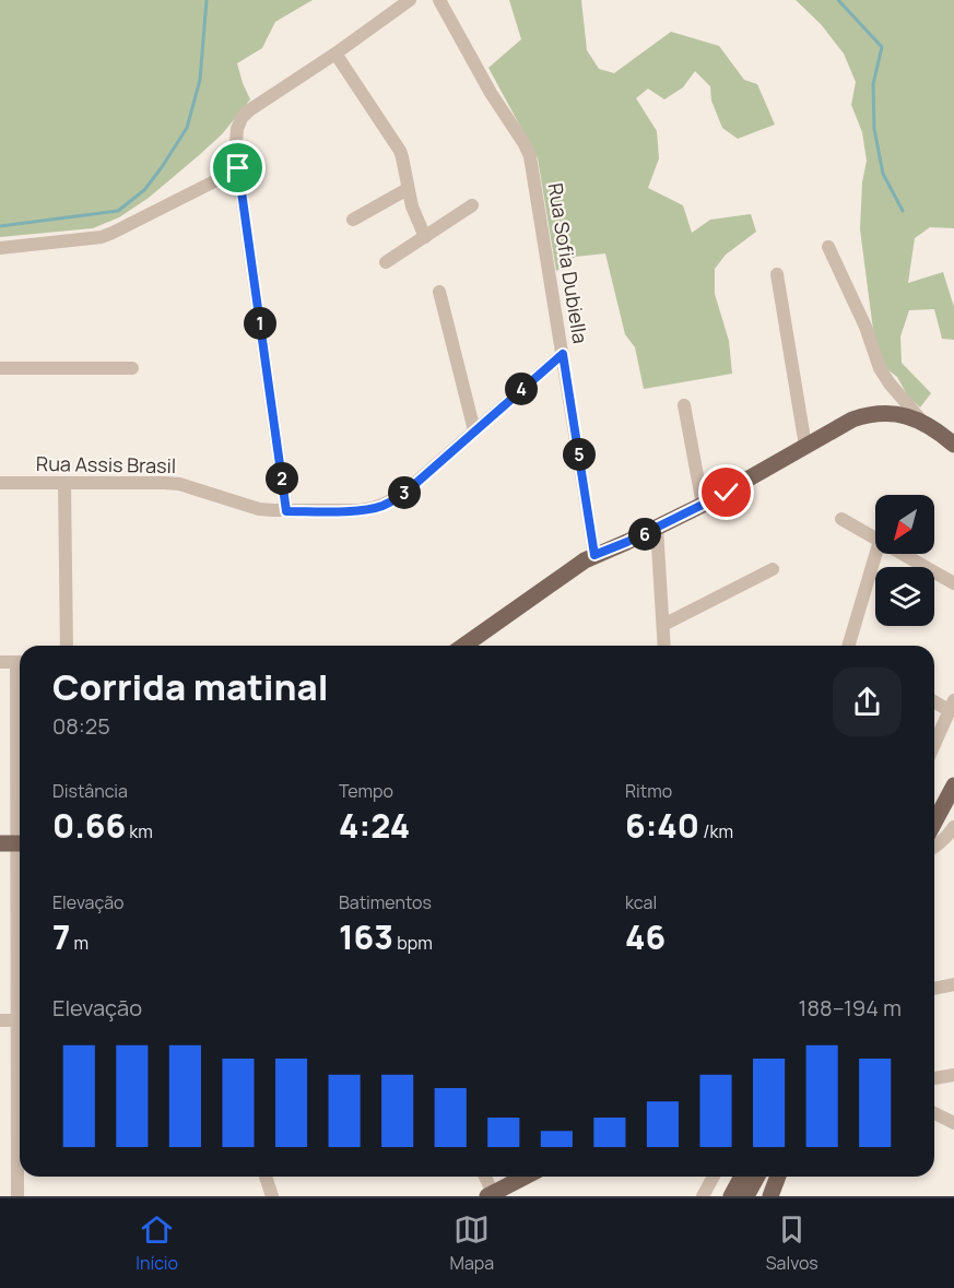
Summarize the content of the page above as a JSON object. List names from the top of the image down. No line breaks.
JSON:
{"streets":{"street":["Rua Sofia Dubiella","Rua Assis Brasil"]},"crossings":[["Rua Sofia Dubiella","Rua Assis Brasil"]],"north":"bottom left","page":{"pins":["1","4","5","2","3","6"],"heading":["Corrida matinal","08:25"],"stats":[["Distância","0.66 km"],["Tempo","4:24"],["Ritmo","6:40 /km"],["Elevação","7 m"],["Batimentos","163 bpm"],["kcal","46"]],"chart":["Elevação","188–194 m"],"tabs":["Início","Mapa","Salvos"]}}
